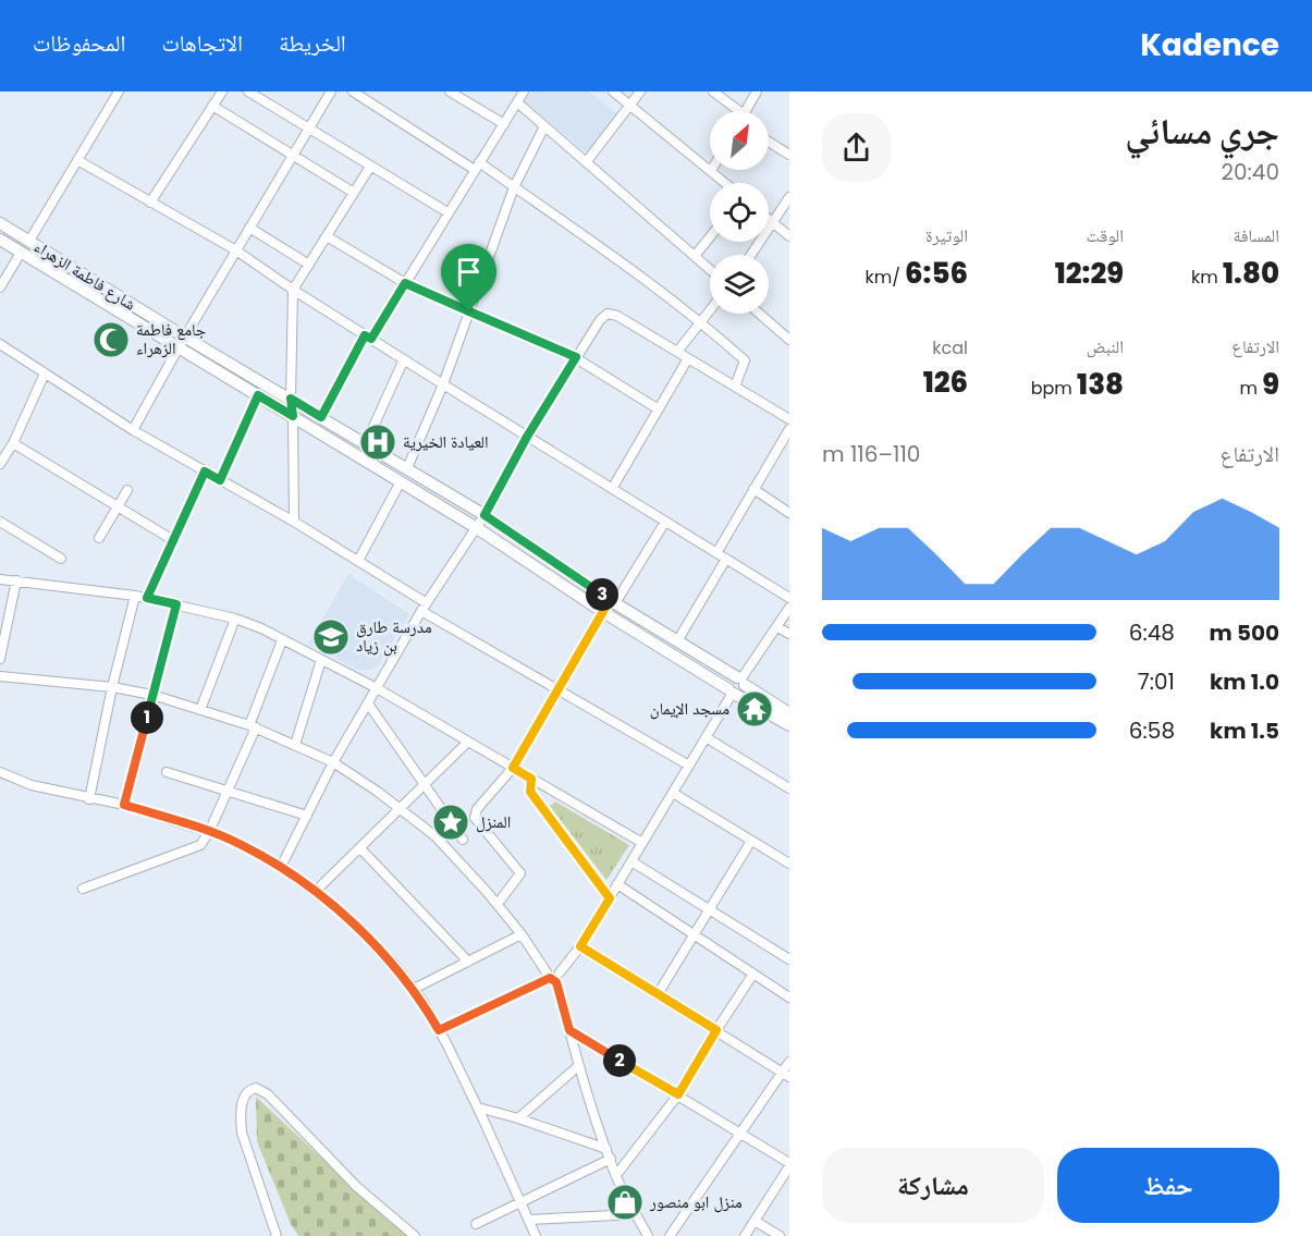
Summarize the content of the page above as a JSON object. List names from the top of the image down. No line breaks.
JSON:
{"streets":{"main road":["شارع فاطمة الزهراء"]},"places":{"mosque":["جامع فاطمة الزهراء"],"hospital":["العيادة الخيرية"],"school or university":["مدرسة طارق بن زياد"],"temple":["مسجد الإيمان"],"place":["المنزل"],"shop":["منزل ابو منصور"]},"north":"top right","page":{"header":"Kadence","nav":["الخريطة","الاتجاهات","المحفوظات"],"heading":["جري مسائي","20:40"],"stats":[["المسافة","1.80 km"],["الوقت","12:29"],["الوتيرة","6:56 /km"],["الارتفاع","9 m"],["النبض","138 bpm"],["kcal","126"]],"chart":["الارتفاع","110–116 m"],"pins":["3","1","2"],"list":[{"name":"500 m","note":"6:48"},{"name":"1.0 km","note":"7:01"},{"name":"1.5 km","note":"6:58"}],"buttons":["حفظ","مشاركة"]}}
